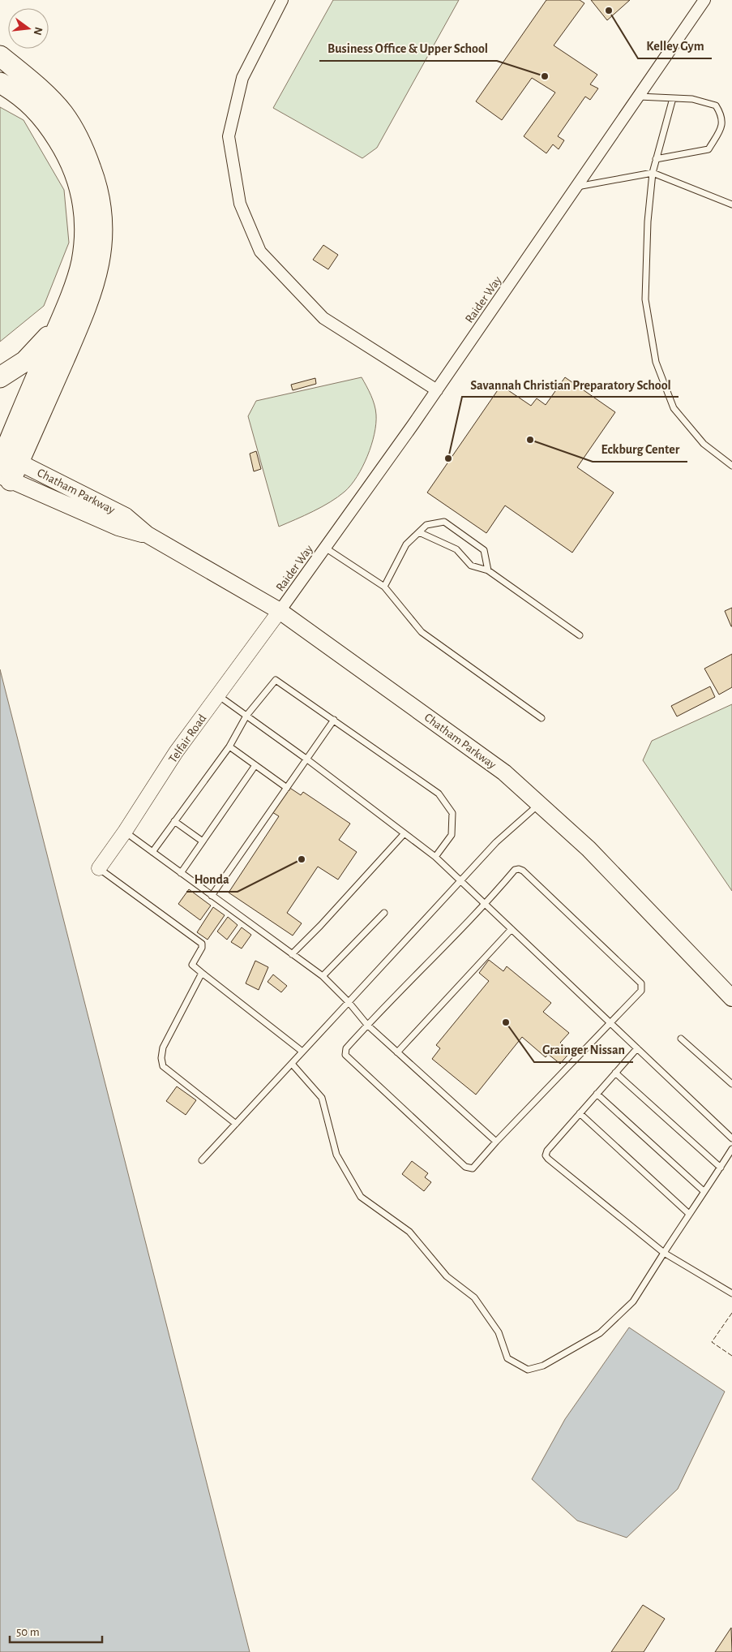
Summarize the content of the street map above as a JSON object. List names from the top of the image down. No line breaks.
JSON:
{"streets":{"main road":["Chatham Parkway"],"street":["Raider Way","Telfair Road"]},"crossings":[["Raider Way","Chatham Parkway"],["Raider Way","Telfair Road"],["Chatham Parkway","Telfair Road"]],"places":["Kelley Gym","Business Office & Upper School","Eckburg Center","Savannah Christian Preparatory School","Honda","Grainger Nissan"],"scale_bar":"50 m","north":"right"}
